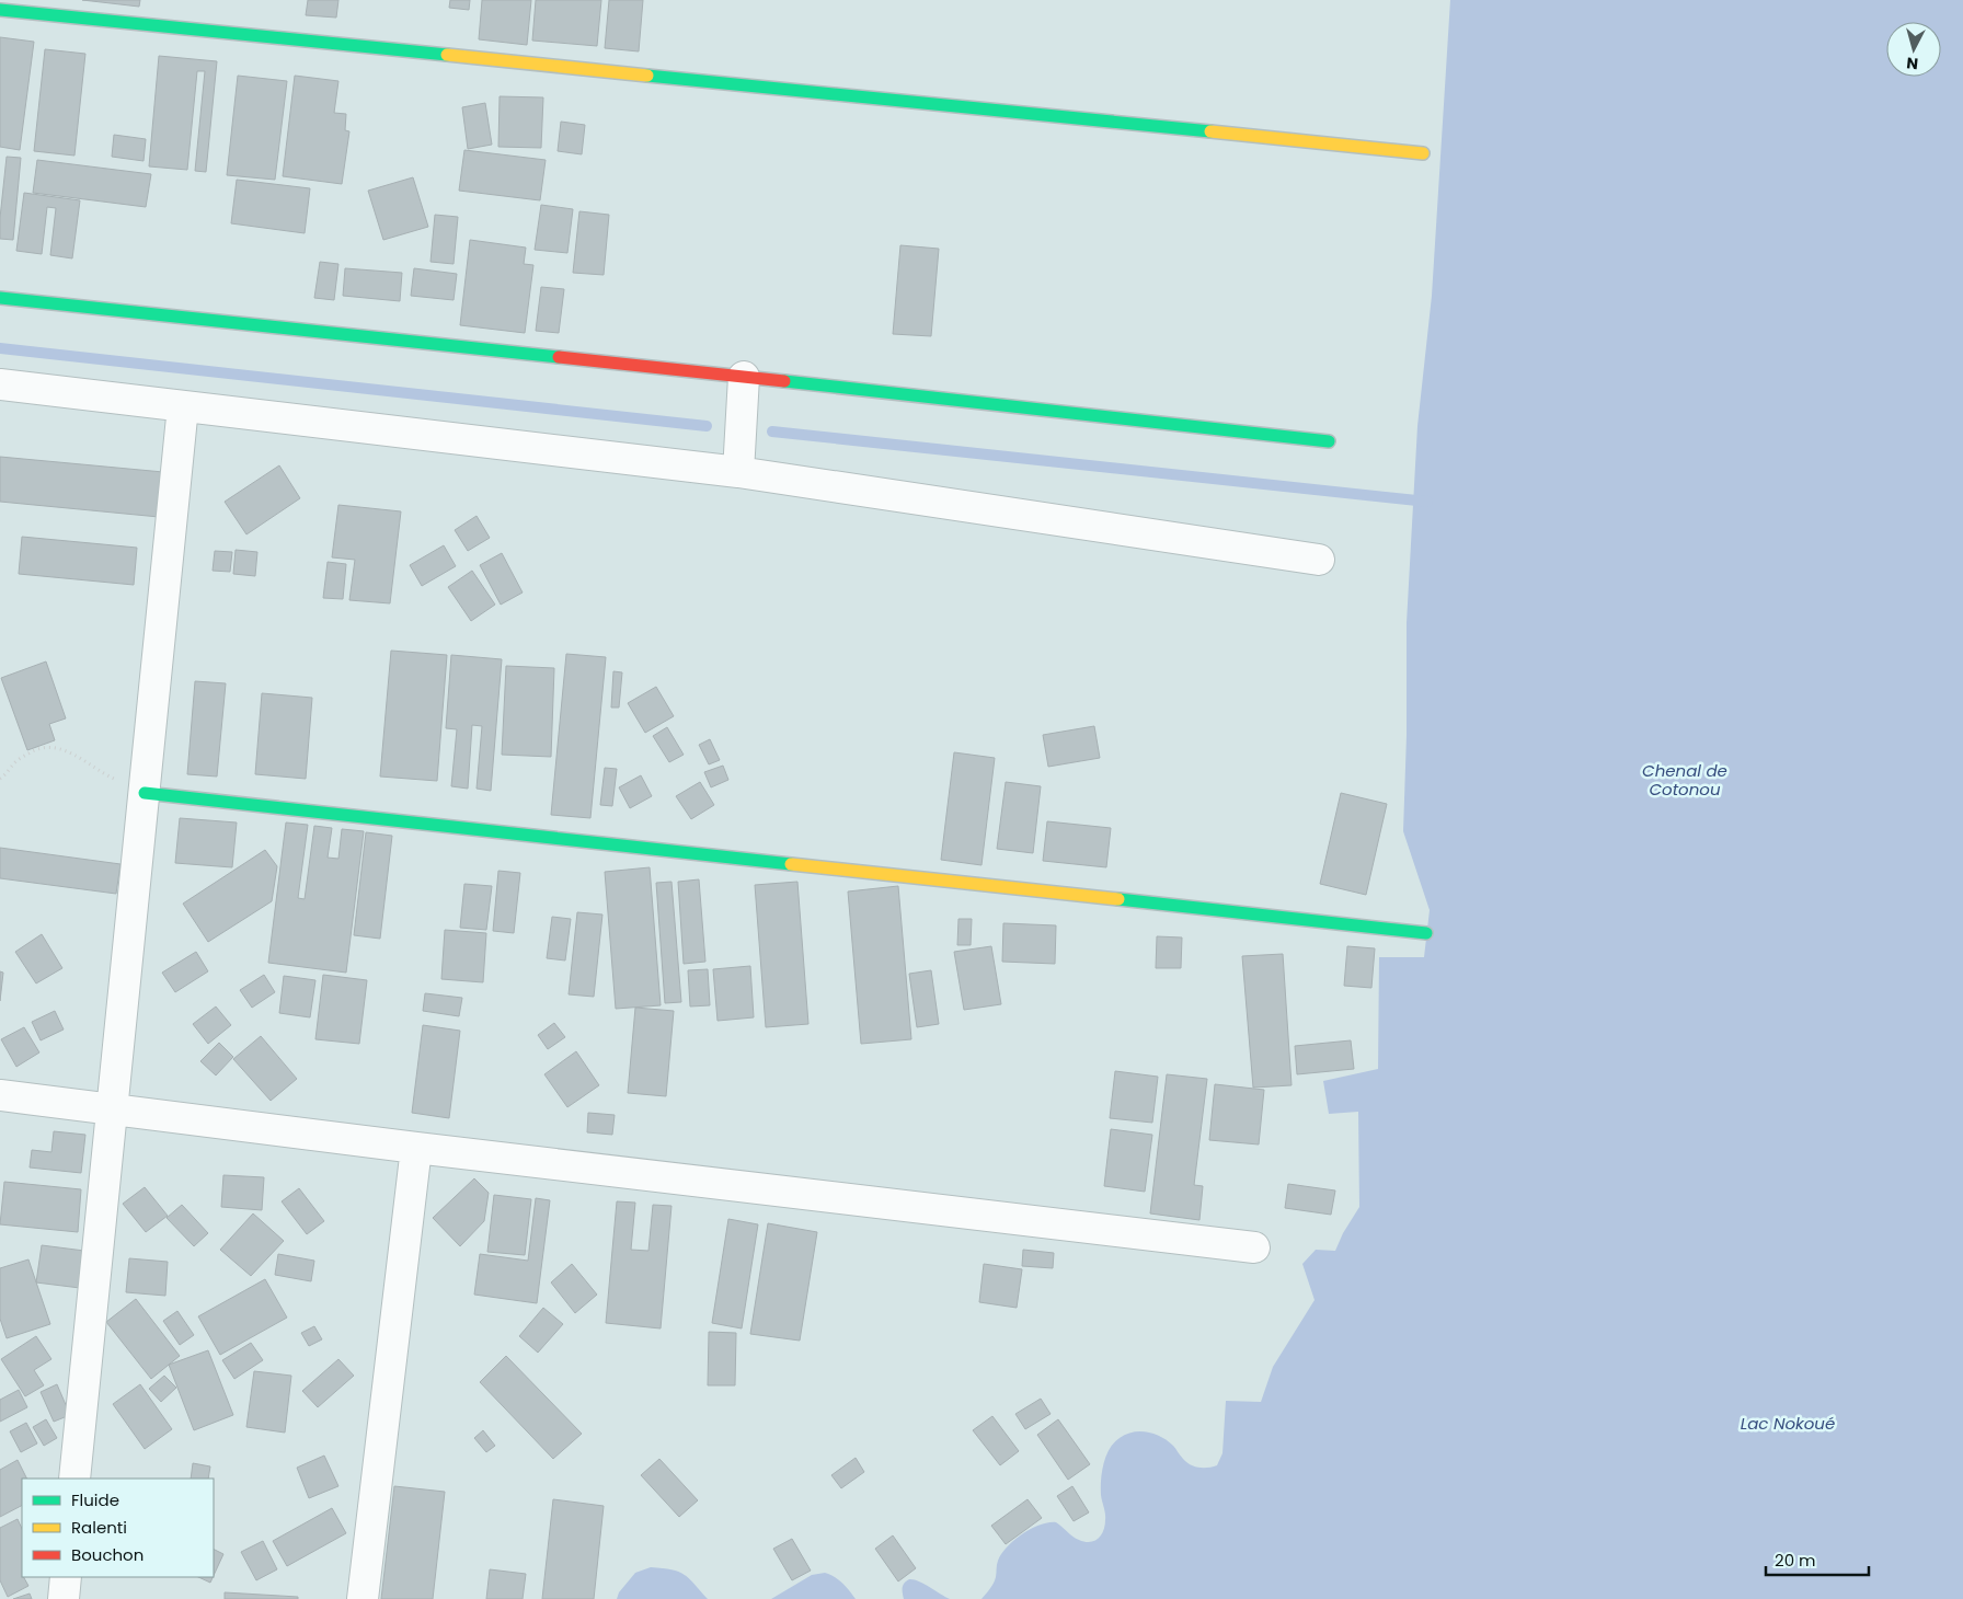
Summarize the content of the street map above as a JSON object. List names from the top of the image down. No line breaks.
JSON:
{"water":["Chenal de Cotonou","Lac Nokoué"],"legend":["Fluide","Ralenti","Bouchon"],"scale_bar":"20 m","north":"bottom"}
